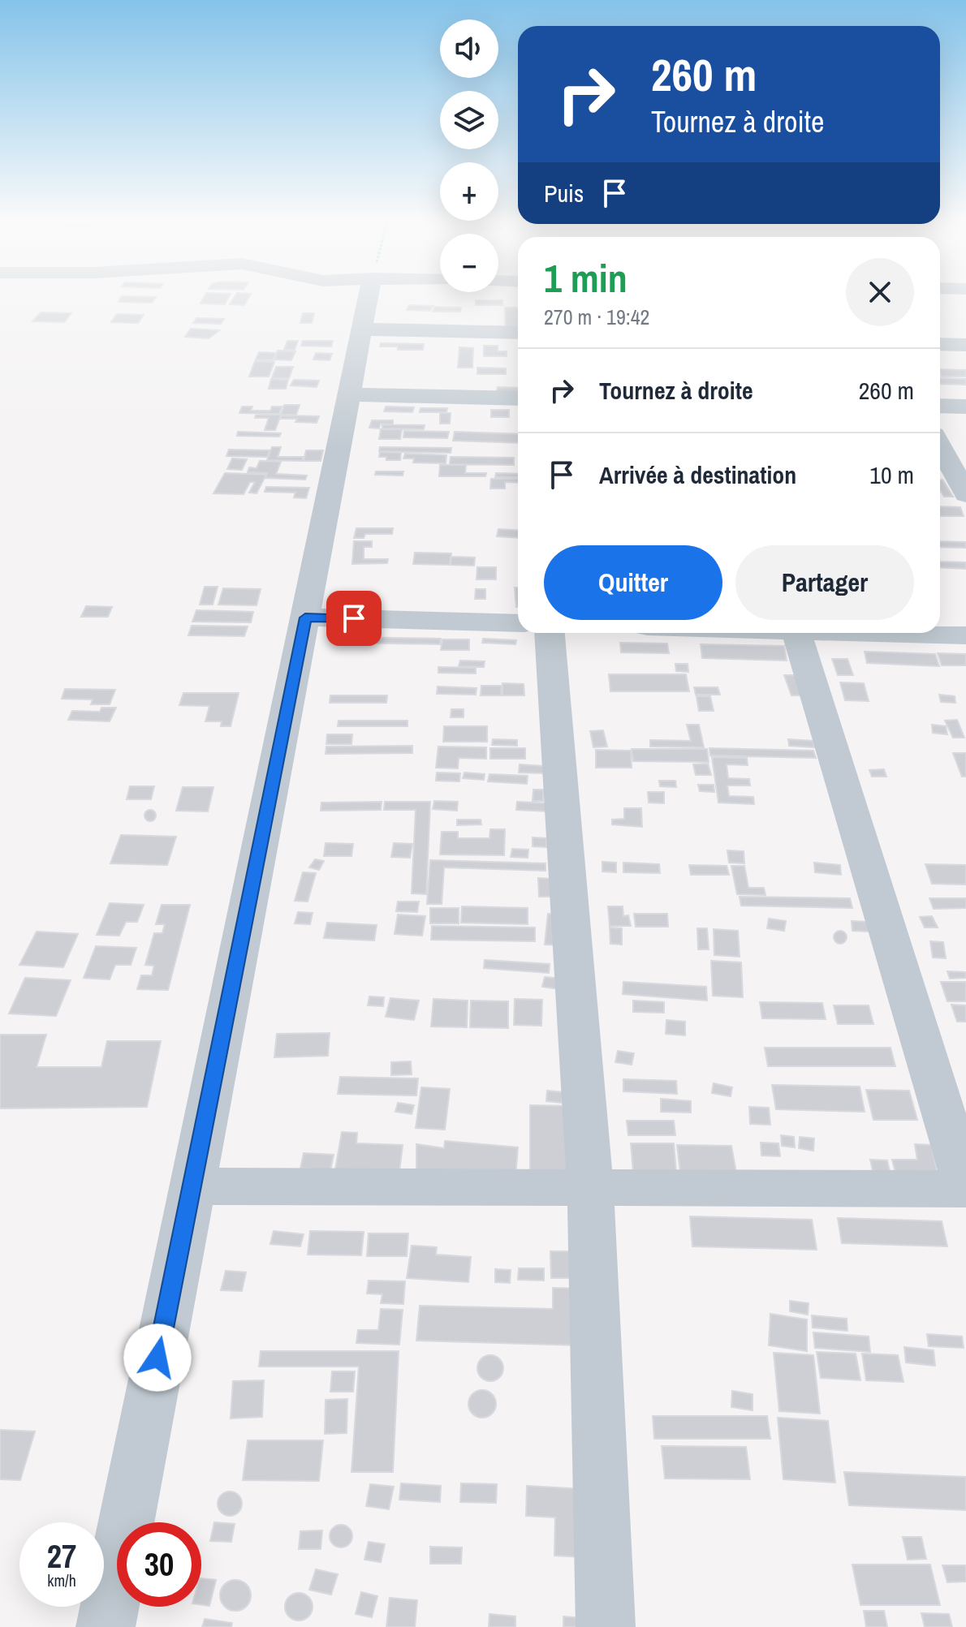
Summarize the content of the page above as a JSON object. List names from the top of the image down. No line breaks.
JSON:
{"page":{"map_buttons":["+","−"],"turn":["260 m","Tournez à droite"],"then":"Puis","heading":["1 min","270 m · 19:42"],"list":[{"name":"Tournez à droite","value":"260 m"},{"name":"Arrivée à destination","value":"10 m"}],"buttons":["Quitter","Partager"],"speed":"27 km/h","limit":"30"}}
